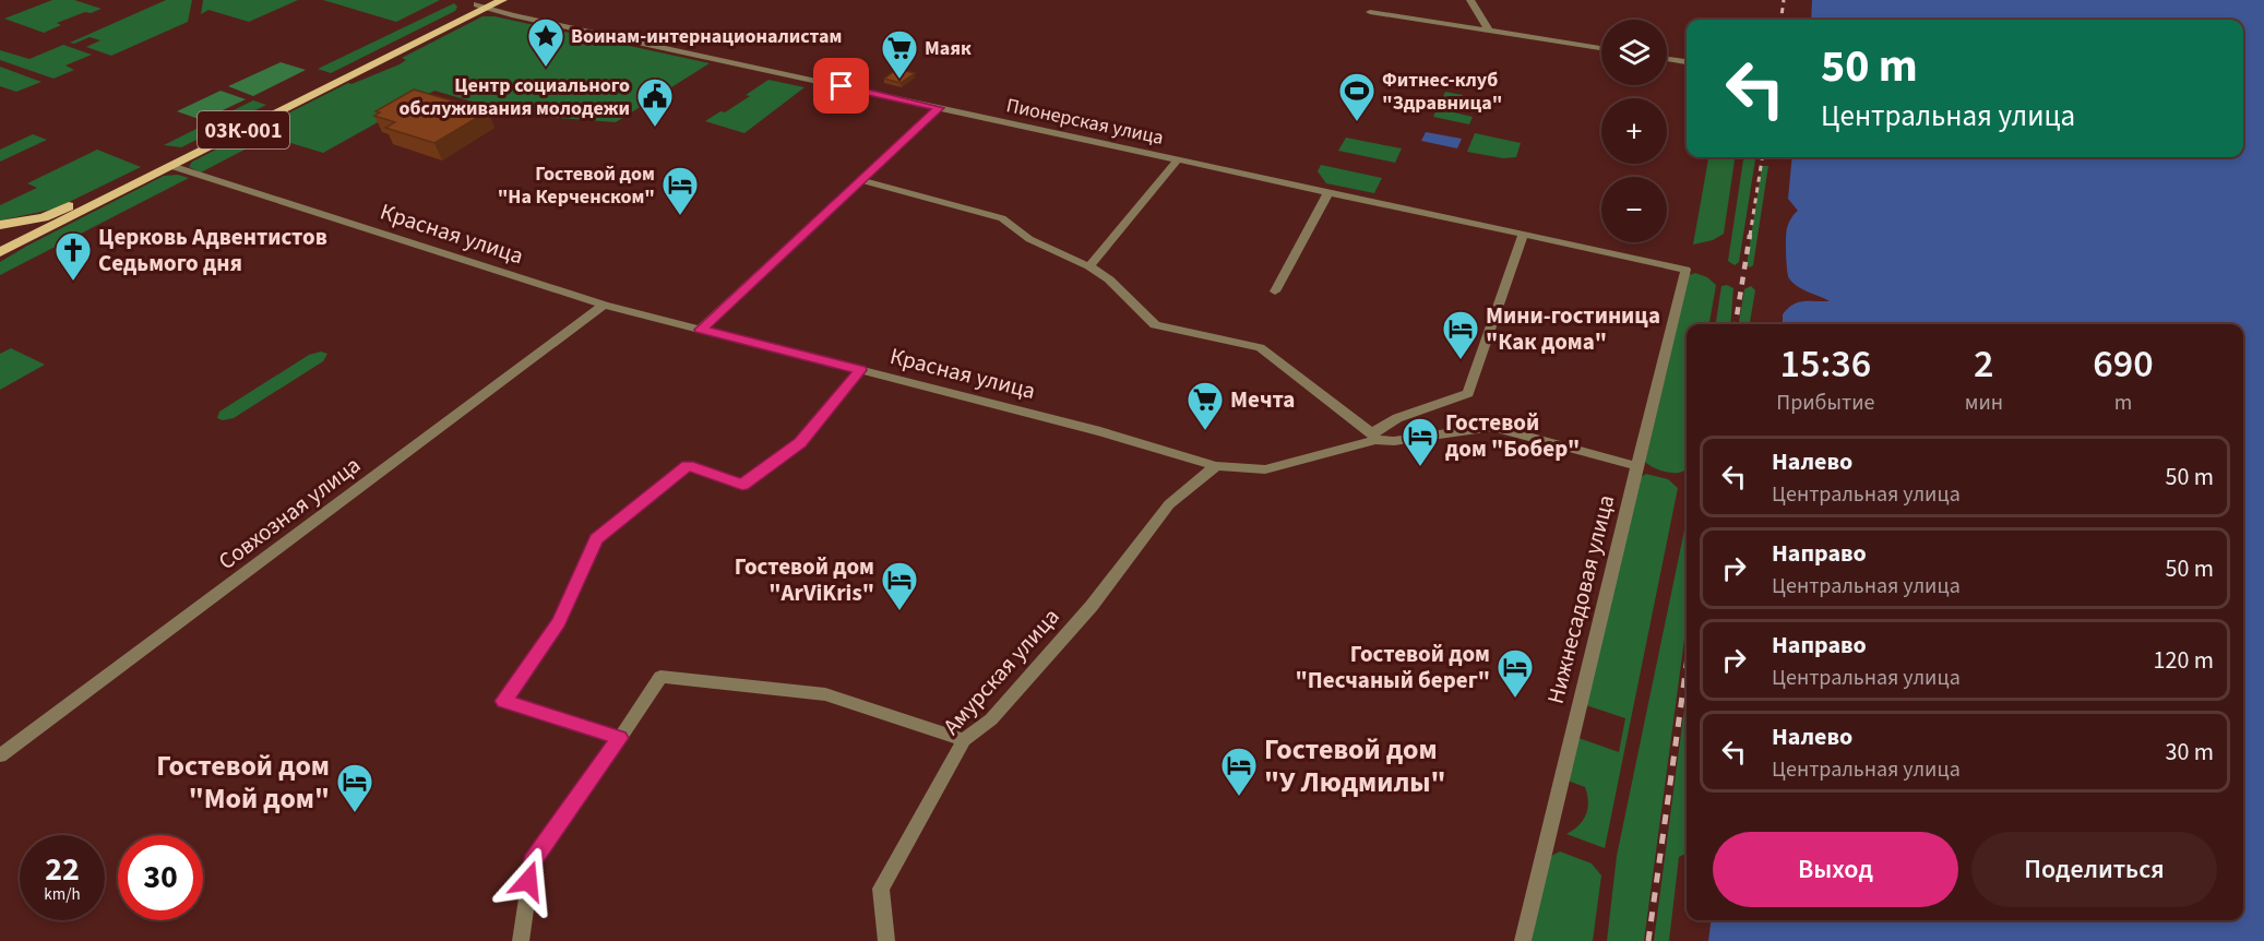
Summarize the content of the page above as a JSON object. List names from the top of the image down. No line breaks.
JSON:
{"streets":{"main road":["03К-001"],"street":["Пионерская улица","Красная улица","Совхозная улица","Нижнесадовая улица","Амурская улица"]},"crossings":[["Пионерская улица","03К-001"],["Пионерская улица","Нижнесадовая улица"],["03К-001","Красная улица"],["Красная улица","Совхозная улица"],["Красная улица","Нижнесадовая улица"],["Красная улица","Амурская улица"]],"places":{"place":["Воинам-интернационалистам"],"supermarket":["Маяк","Мечта"],"sports":["Фитнес-клуб \"Здравница\""],"public building":["Центр социального обслуживания молодежи"],"hotel":["Гостевой дом \"На Керченском\"","Мини-гостиница \"Как дома\"","Гостевой дом \"Бобер\"","Гостевой дом \"ArViKris\"","Гостевой дом \"Песчаный берег\"","Гостевой дом \"У Людмилы\"","Гостевой дом \"Мой дом\""],"church":["Церковь Адвентистов Седьмого дня"]},"page":{"map_buttons":["+","−"],"turn":["50 m","Центральная улица"],"eta":["15:36","Прибытие","2","мин","690","m"],"list":[{"name":"Налево","note":"Центральная улица","value":"50 m"},{"name":"Направо","note":"Центральная улица","value":"50 m"},{"name":"Направо","note":"Центральная улица","value":"120 m"},{"name":"Налево","note":"Центральная улица","value":"30 m"}],"buttons":["Выход","Поделиться"],"speed":"22 km/h","limit":"30"}}
